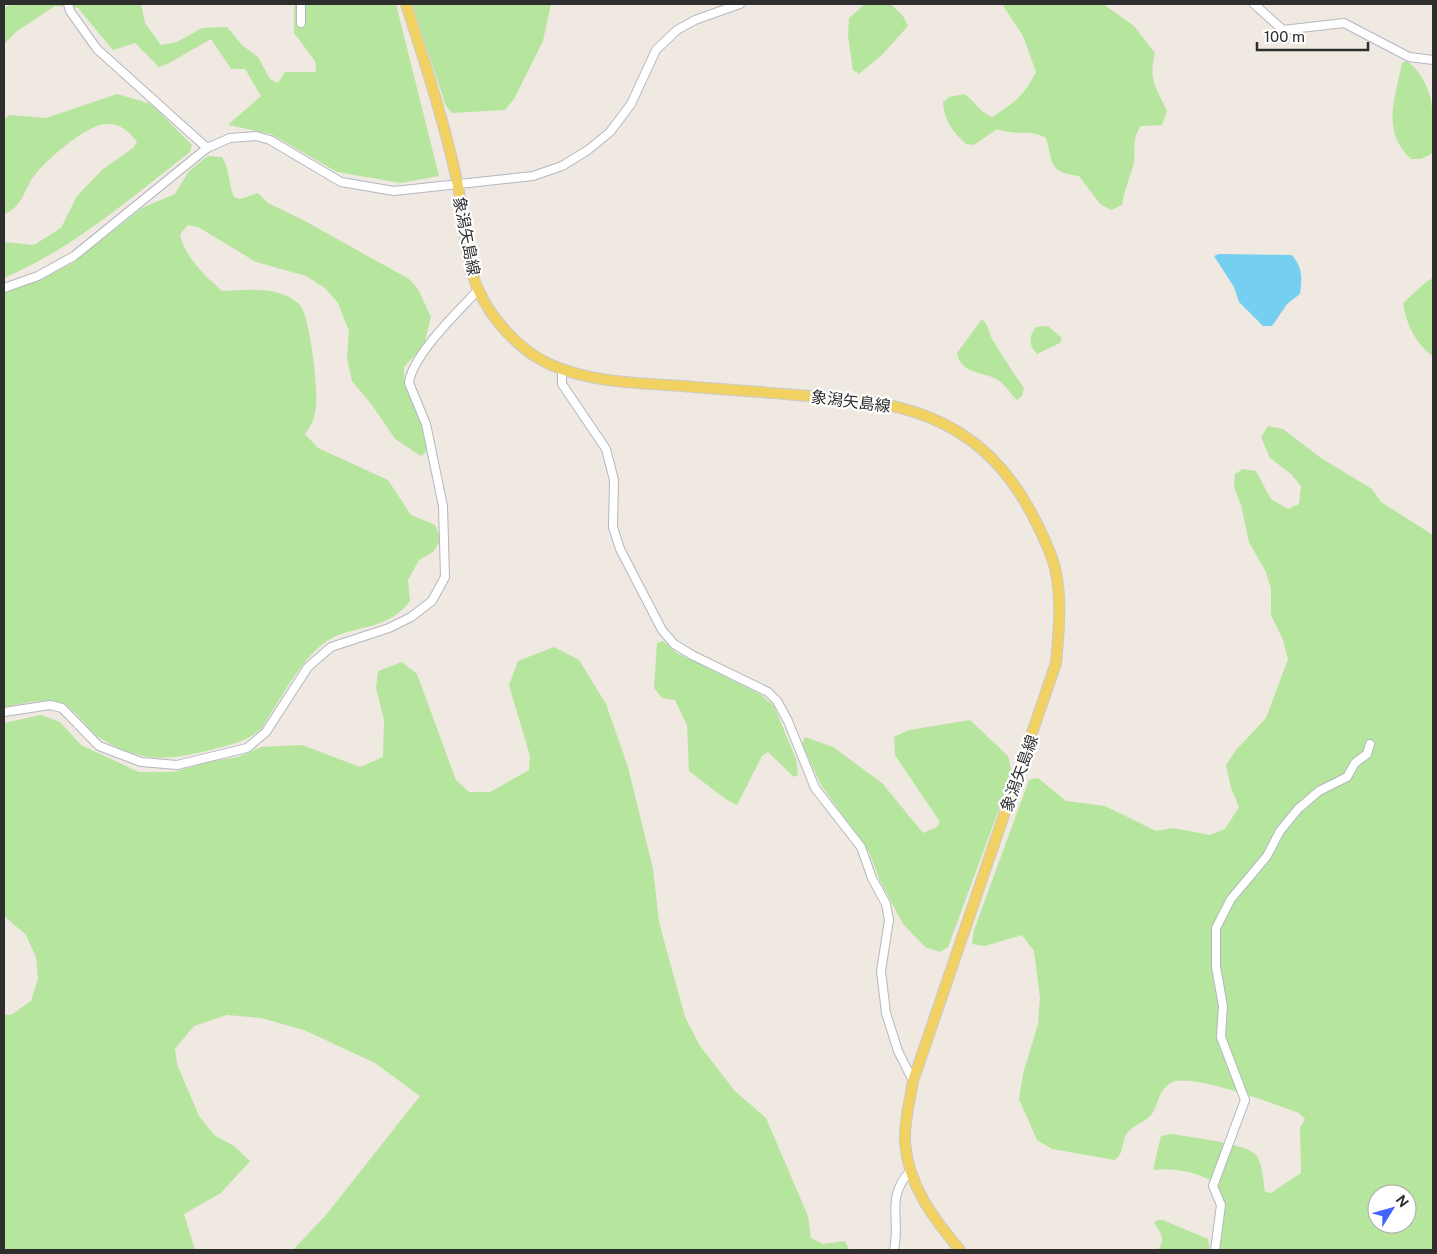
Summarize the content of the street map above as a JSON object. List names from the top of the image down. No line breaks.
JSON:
{"streets":{"main road":["象潟矢島線"]},"scale_bar":"100 m","north":"top right"}
